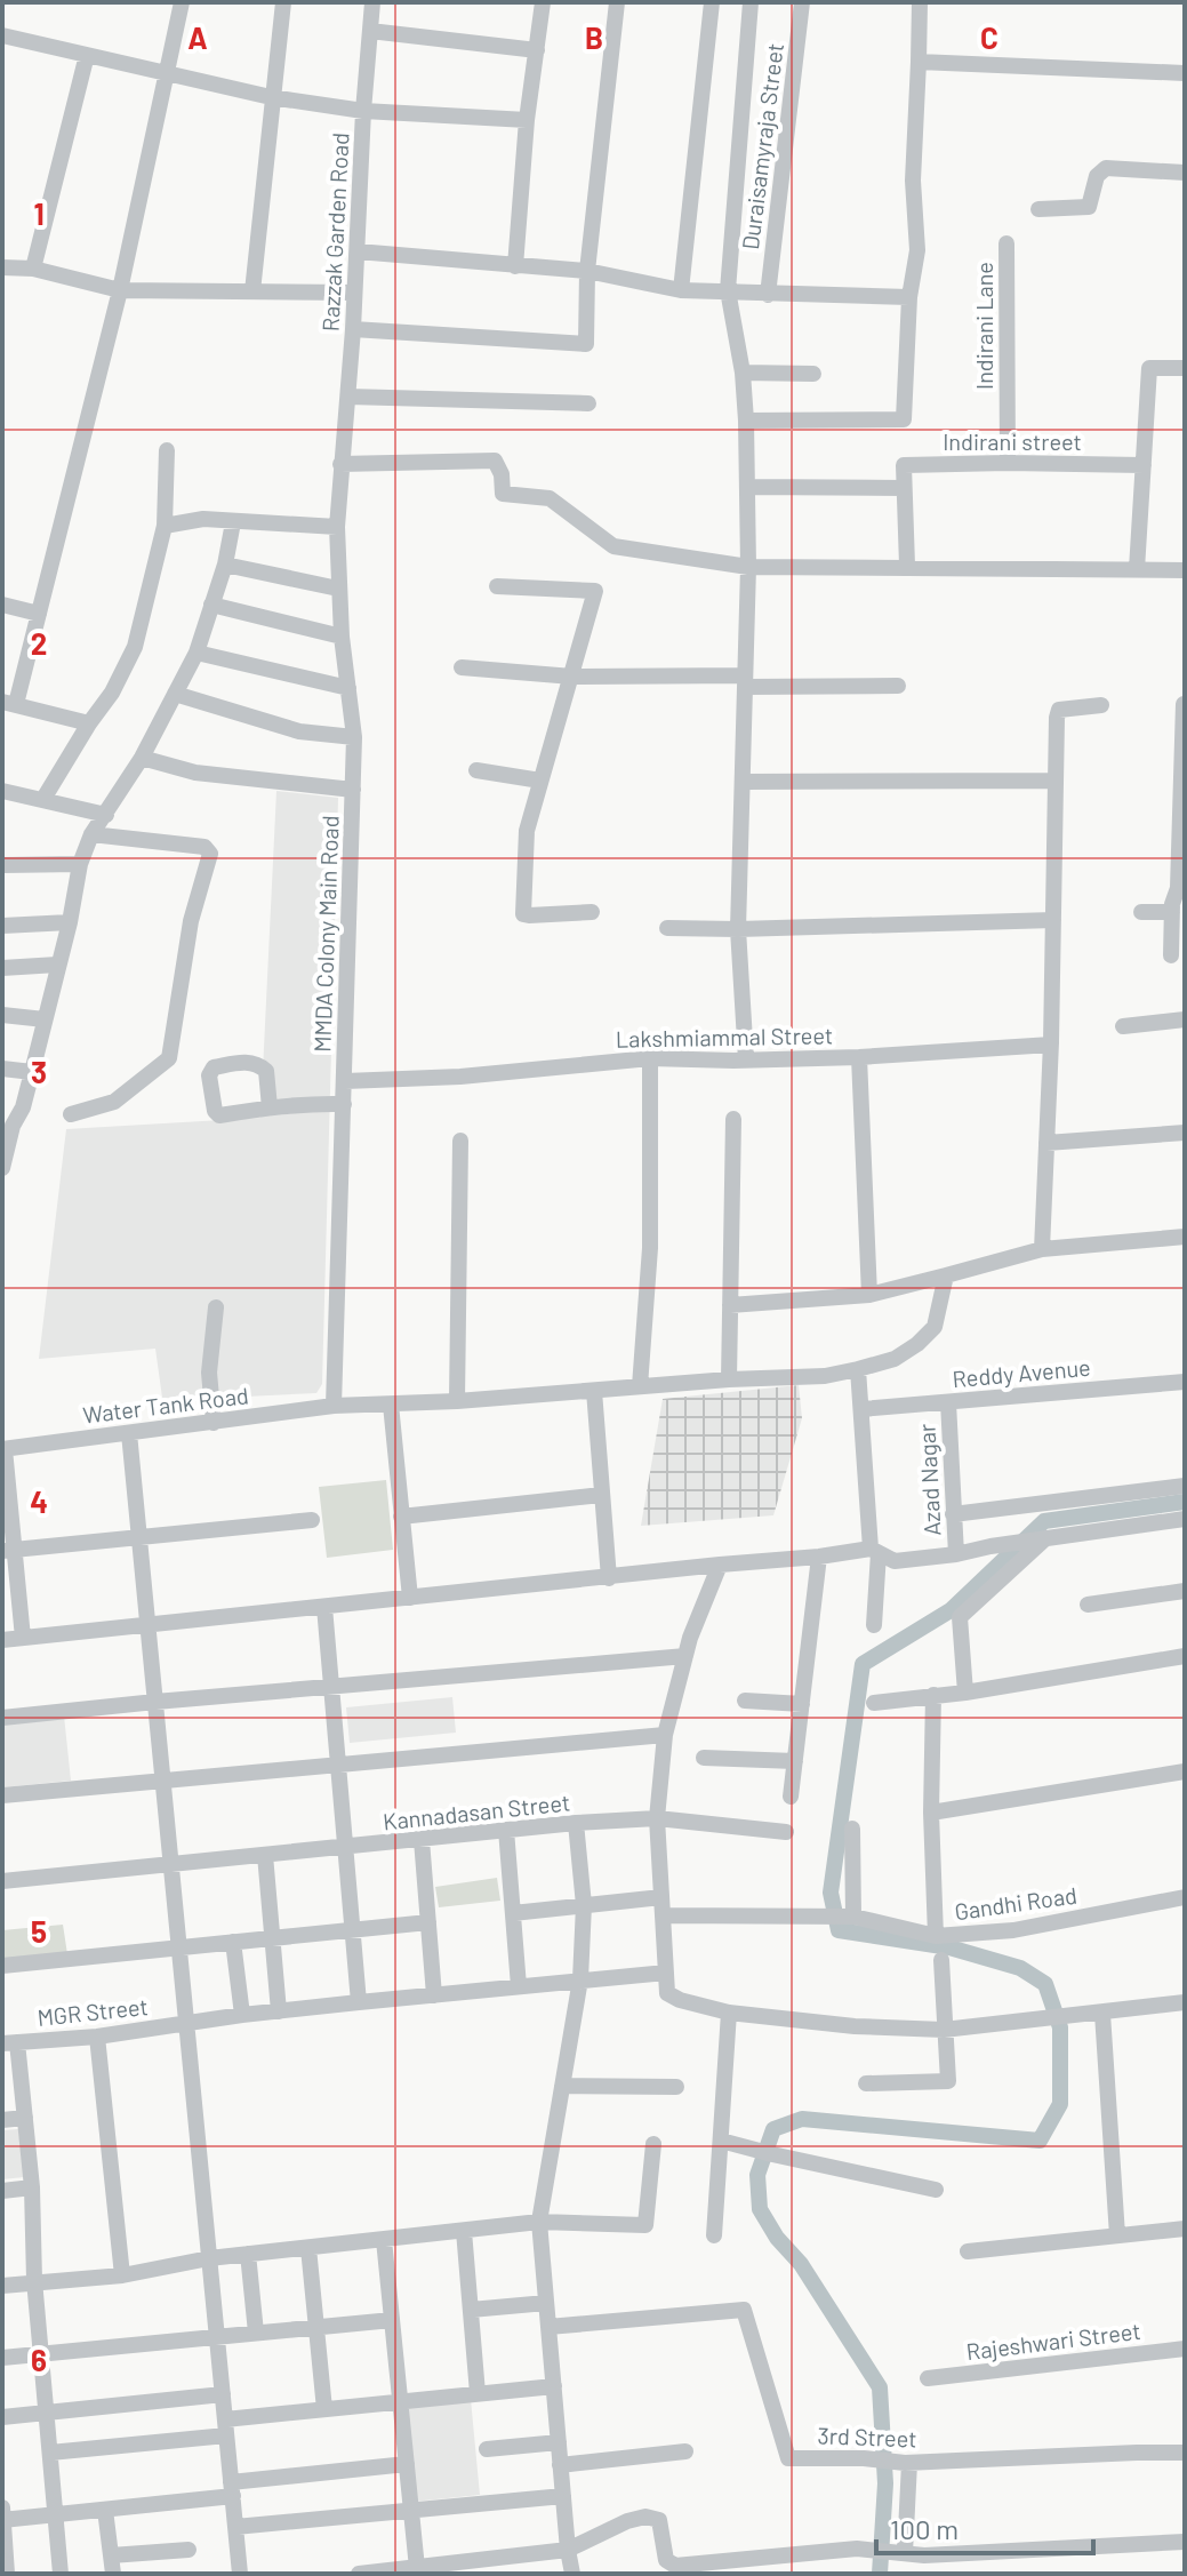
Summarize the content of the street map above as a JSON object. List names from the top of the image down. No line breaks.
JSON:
{"streets":{"street":["Duraisamyraja Street","Razzak Garden Road","Indirani Lane","Indirani street","MMDA Colony Main Road","Lakshmiammal Street","Reddy Avenue","Water Tank Road","Azad Nagar","Kannadasan Street","Gandhi Road","MGR Street","Rajeshwari Street","3rd Street"]},"crossings":[["Razzak Garden Road","MMDA Colony Main Road"],["Indirani Lane","Indirani street"],["MMDA Colony Main Road","Lakshmiammal Street"],["MMDA Colony Main Road","Water Tank Road"],["Reddy Avenue","Azad Nagar"]],"scale_bar":"100 m","grid":{"columns":["A","B","C"],"rows":["1","2","3","4","5","6"]}}
